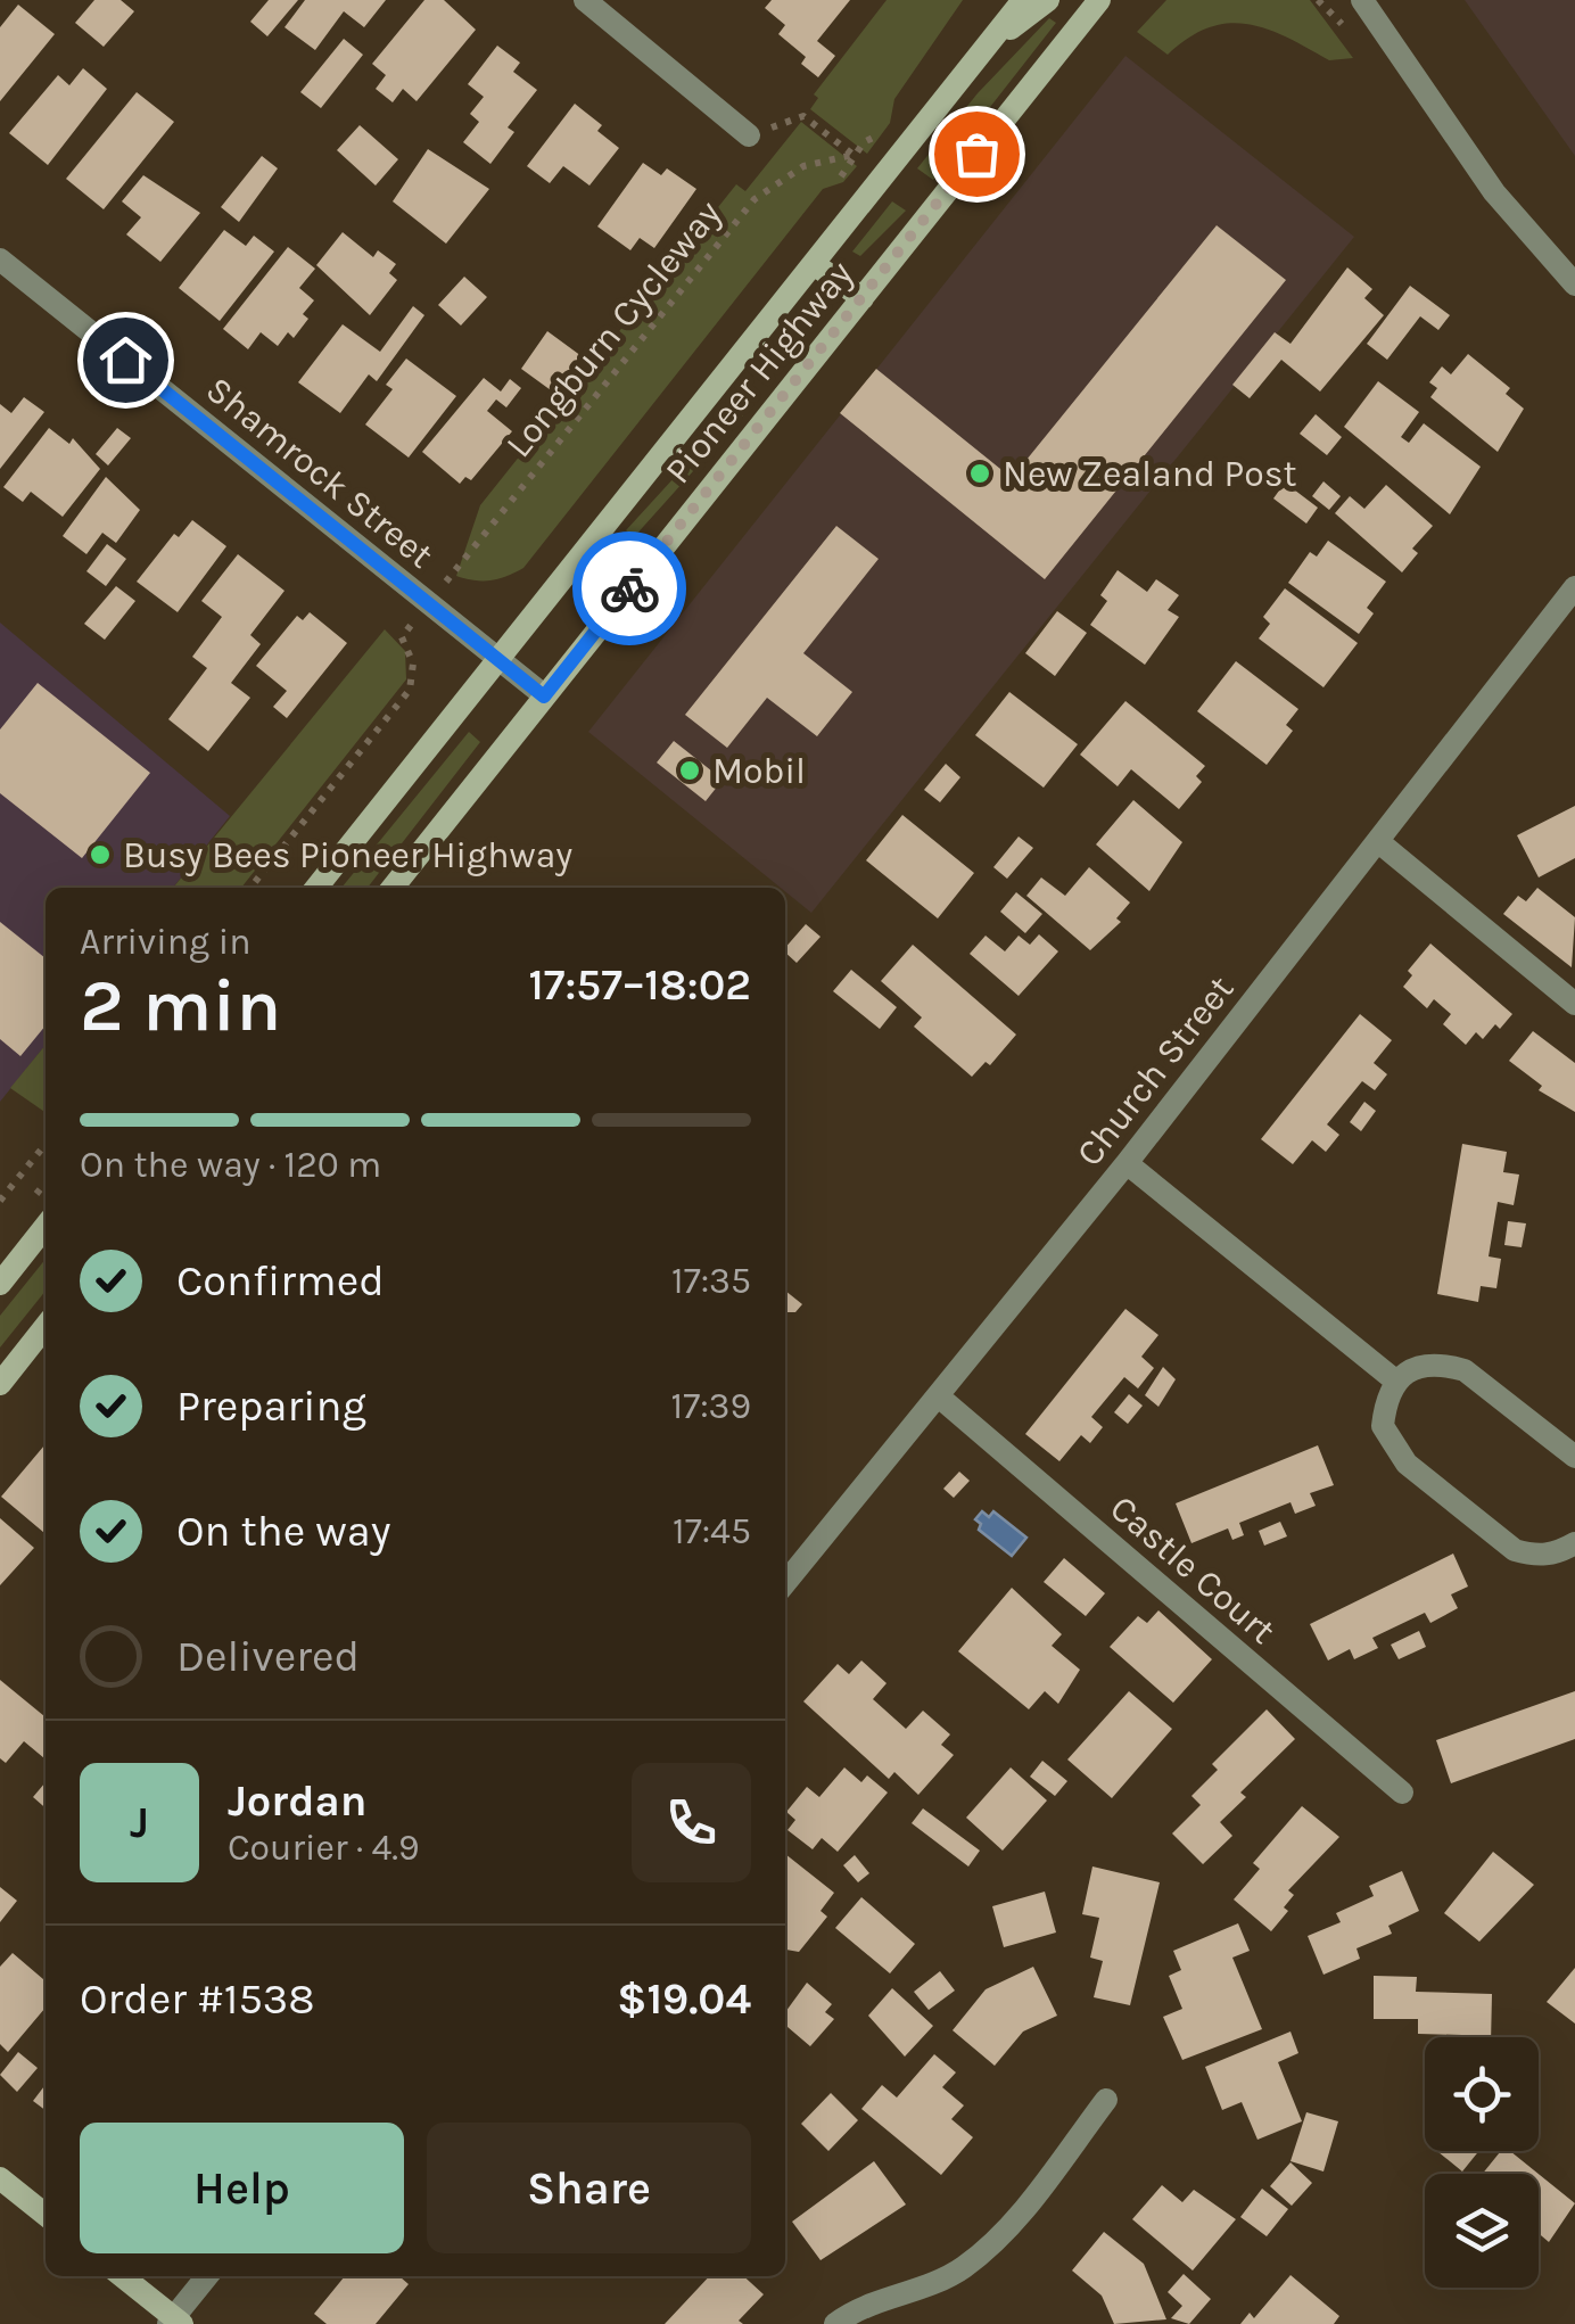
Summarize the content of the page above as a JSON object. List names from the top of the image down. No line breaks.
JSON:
{"streets":{"main road":["Pioneer Highway"],"street":["Shamrock Street","Church Street","Castle Court"],"path":["Longburn Cycleway"]},"crossings":[["Pioneer Highway","Shamrock Street"],["Church Street","Castle Court"]],"places":["New Zealand Post","Mobil","Busy Bees Pioneer Highway"],"page":{"heading":["2 min","Arriving in","17:57–18:02"],"panel":["Jordan","Courier · 4.9","Order #1538","$19.04"],"bar":"On the way · 120 m","list":[["Confirmed","17:35"],["Preparing","17:39"],["On the way","17:45"],"Delivered"],"round":"J","buttons":["Help","Share"]}}
